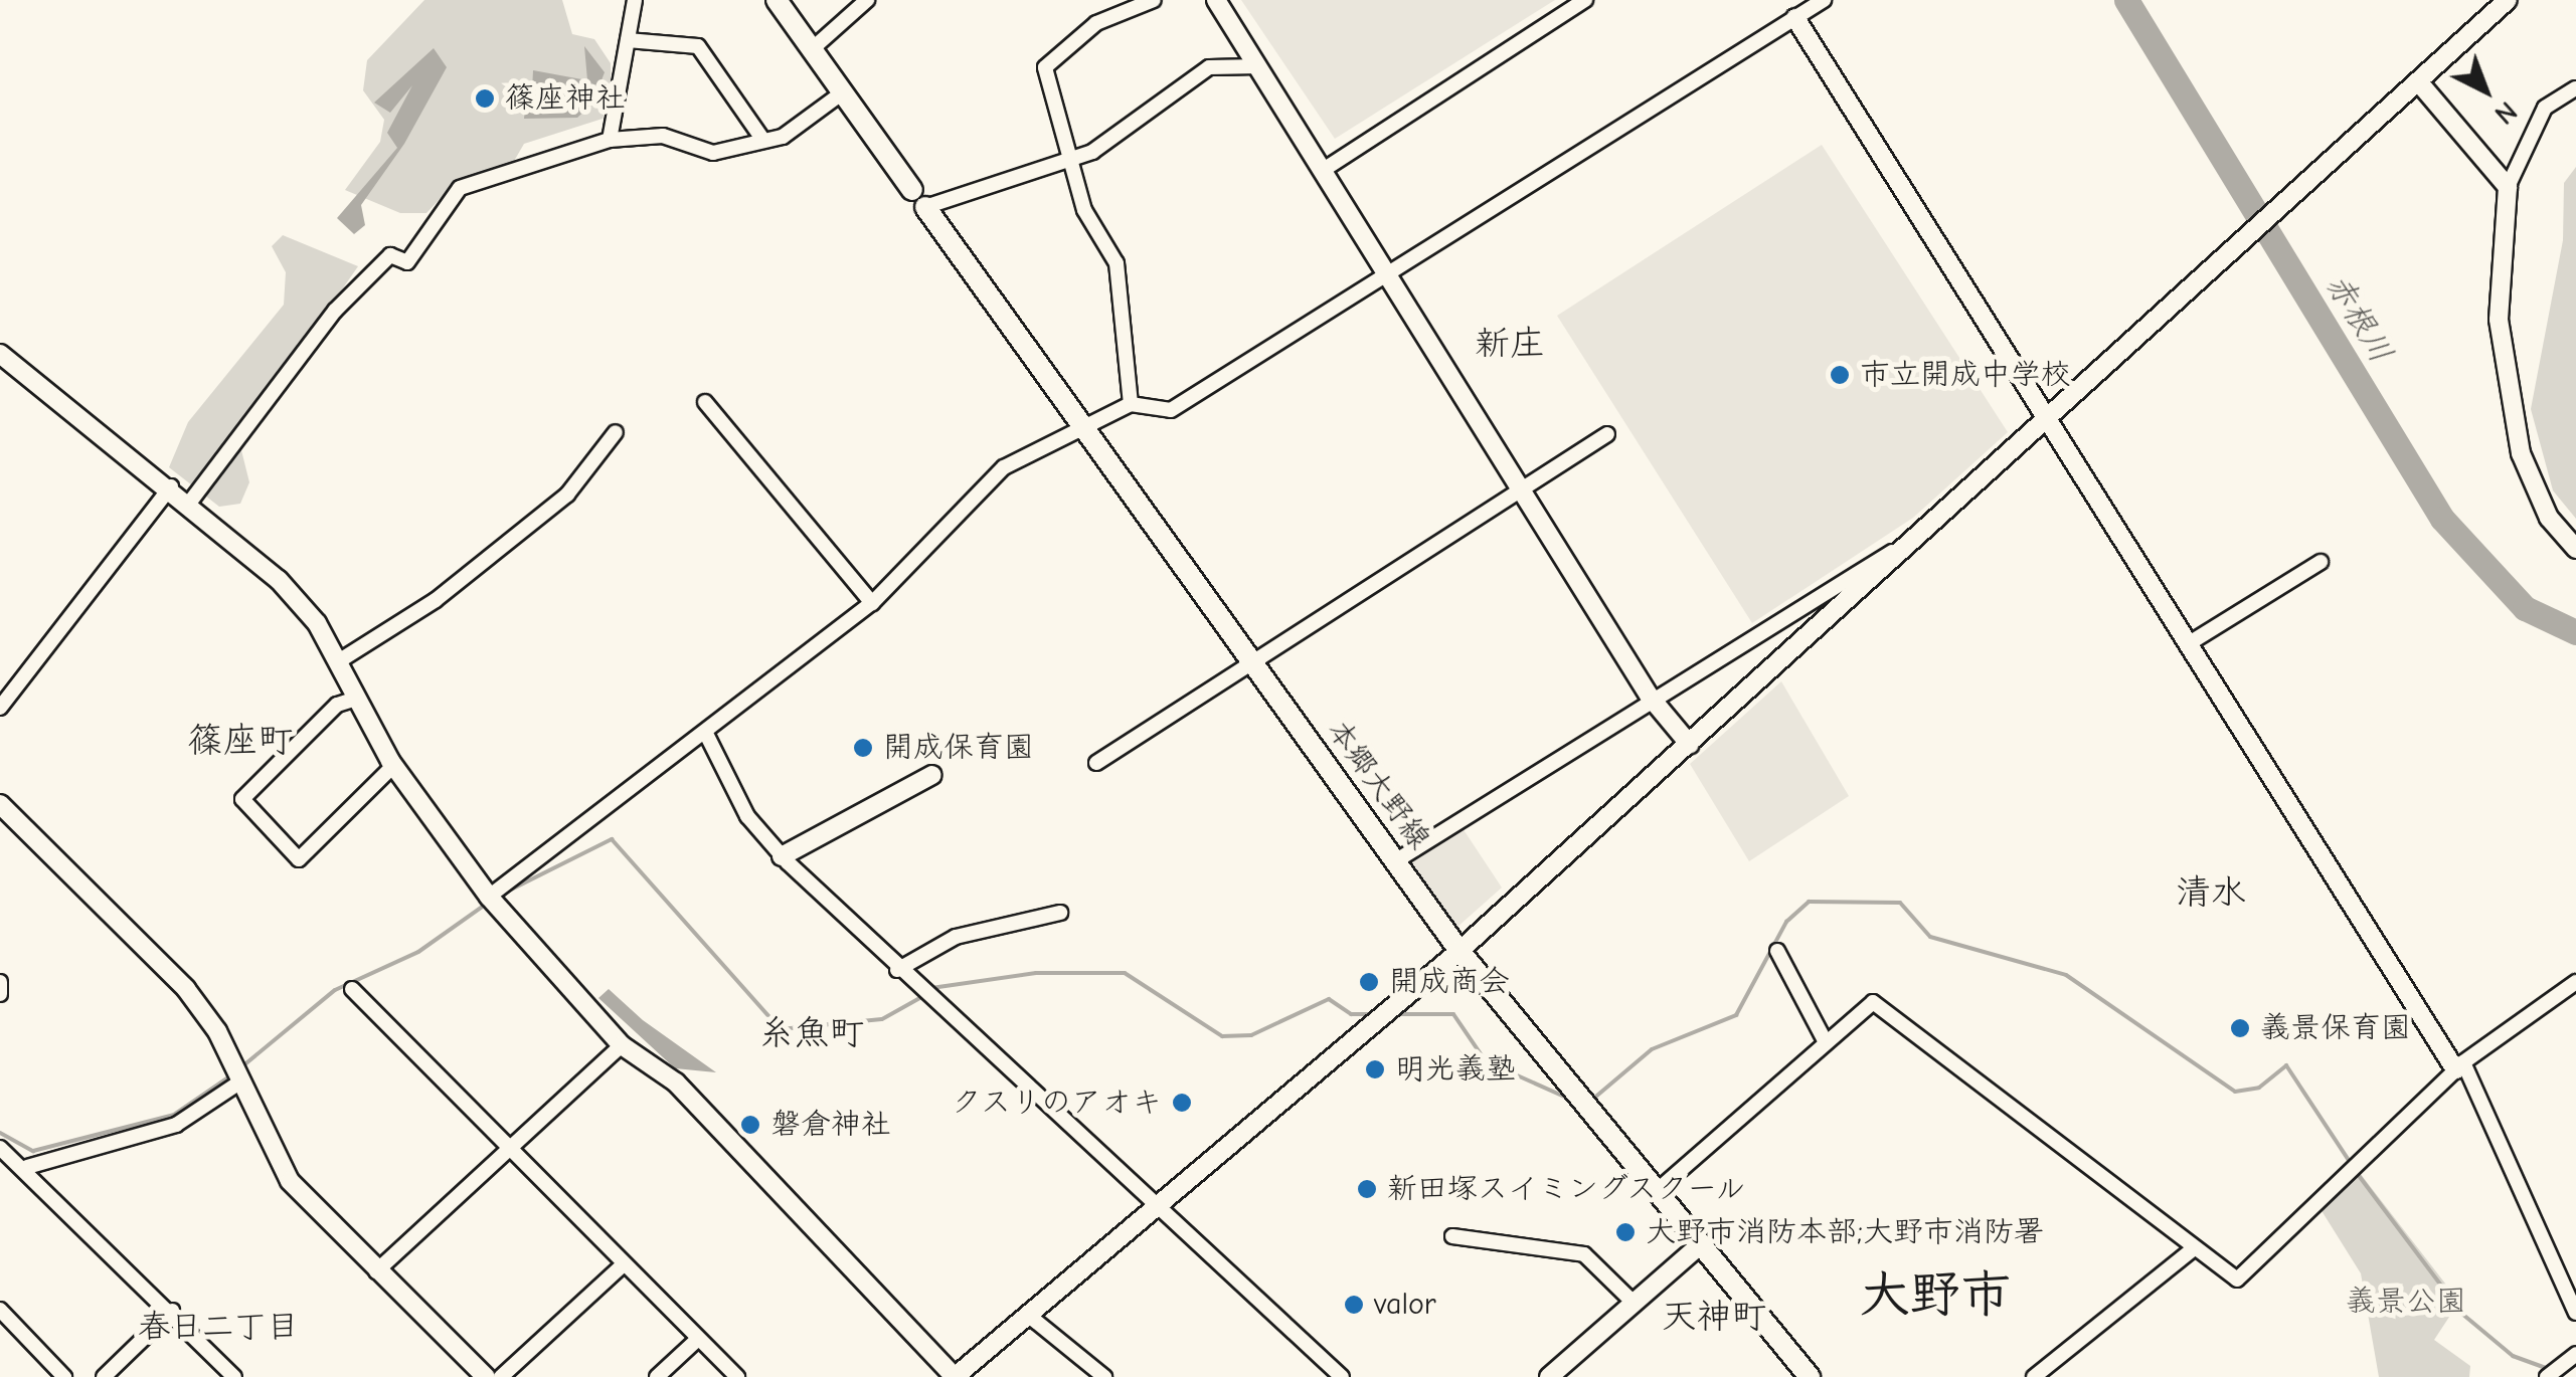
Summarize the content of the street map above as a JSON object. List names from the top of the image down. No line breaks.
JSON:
{"streets":{"main road":["本郷大野線"]},"districts":["新庄","篠座町","清水","糸魚町","大野市","天神町","春日二丁目"],"water":["赤根川"],"parks":["義景公園"],"places":["篠座神社","市立開成中学校","開成保育園","開成商会","義景保育園","明光義塾","クスリのアオキ","磐倉神社","新田塚スイミングスクール","大野市消防本部;大野市消防署","valor"],"north":"bottom right"}
